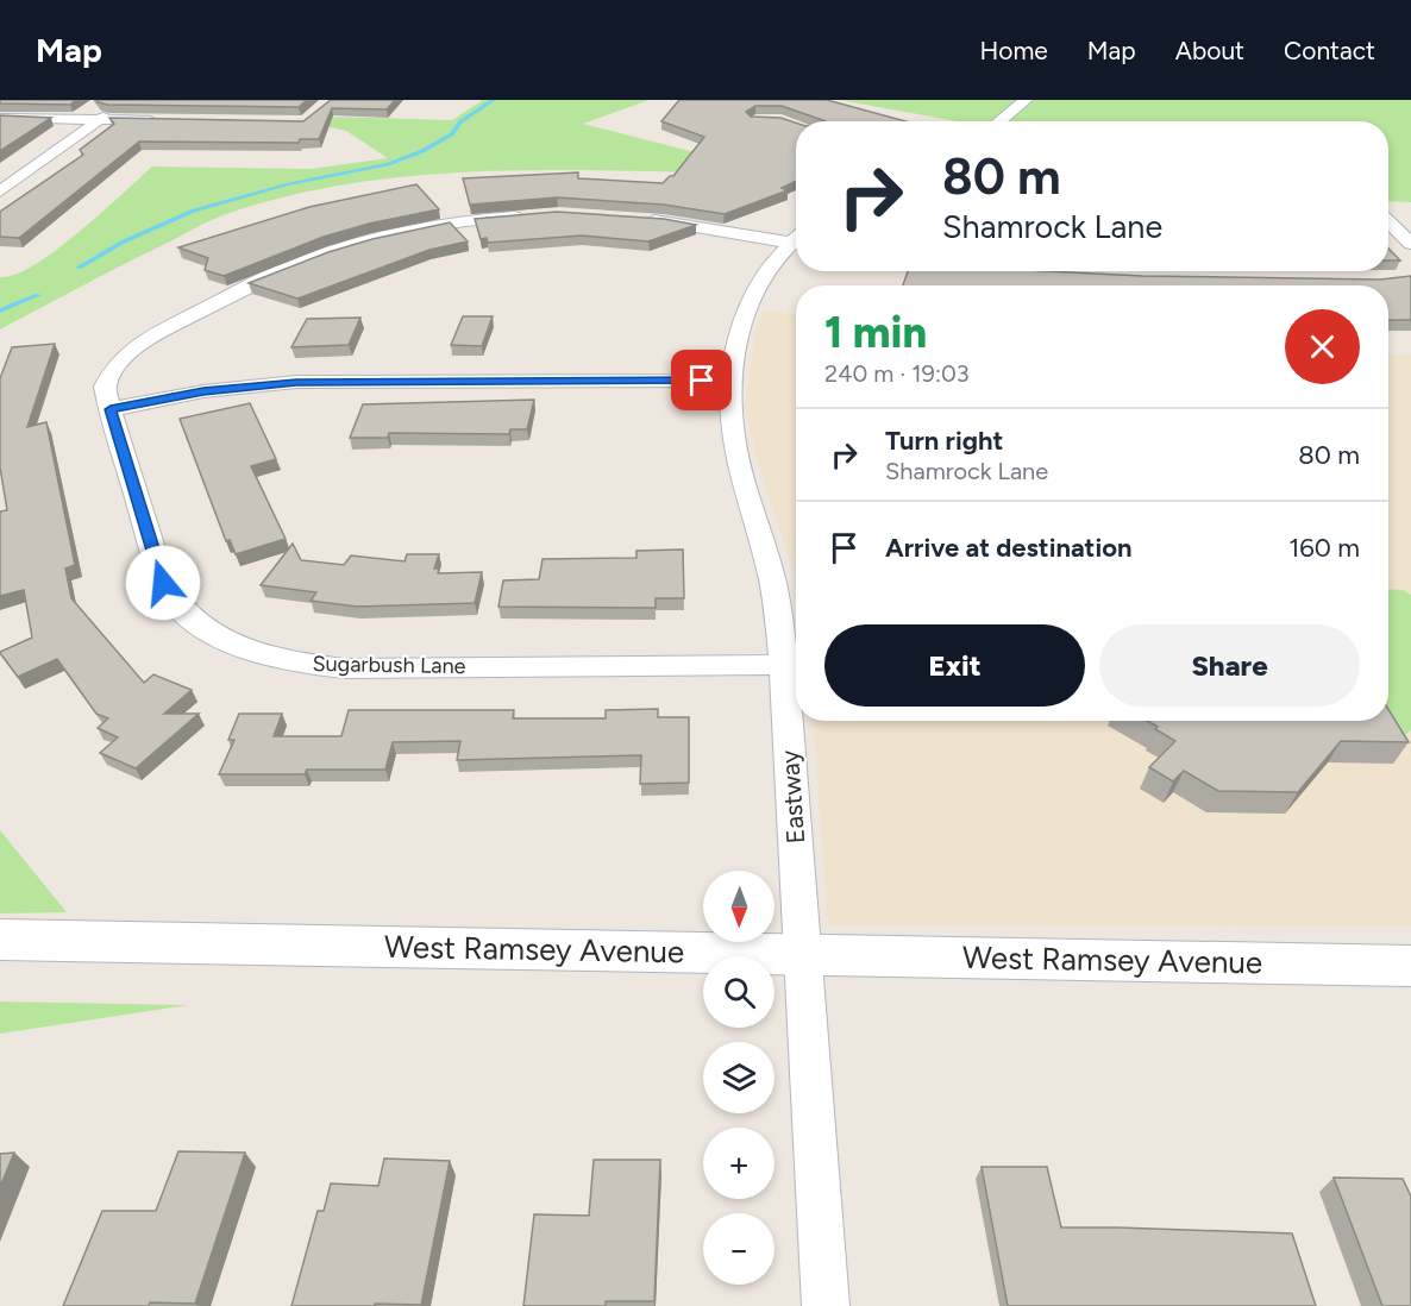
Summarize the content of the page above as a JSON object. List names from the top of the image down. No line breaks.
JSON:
{"streets":{"street":["Sugarbush Lane","Eastway","West Ramsey Avenue"]},"crossings":[["Sugarbush Lane","Eastway"],["Eastway","West Ramsey Avenue"]],"north":"bottom","page":{"header":"Map","nav":["Home","Map","About","Contact"],"turn":["80 m","Shamrock Lane"],"heading":["1 min","240 m · 19:03"],"list":[{"name":"Turn right","note":"Shamrock Lane","value":"80 m"},{"name":"Arrive at destination","value":"160 m"}],"buttons":["Exit","Share"],"map_buttons":["+","−"]}}
